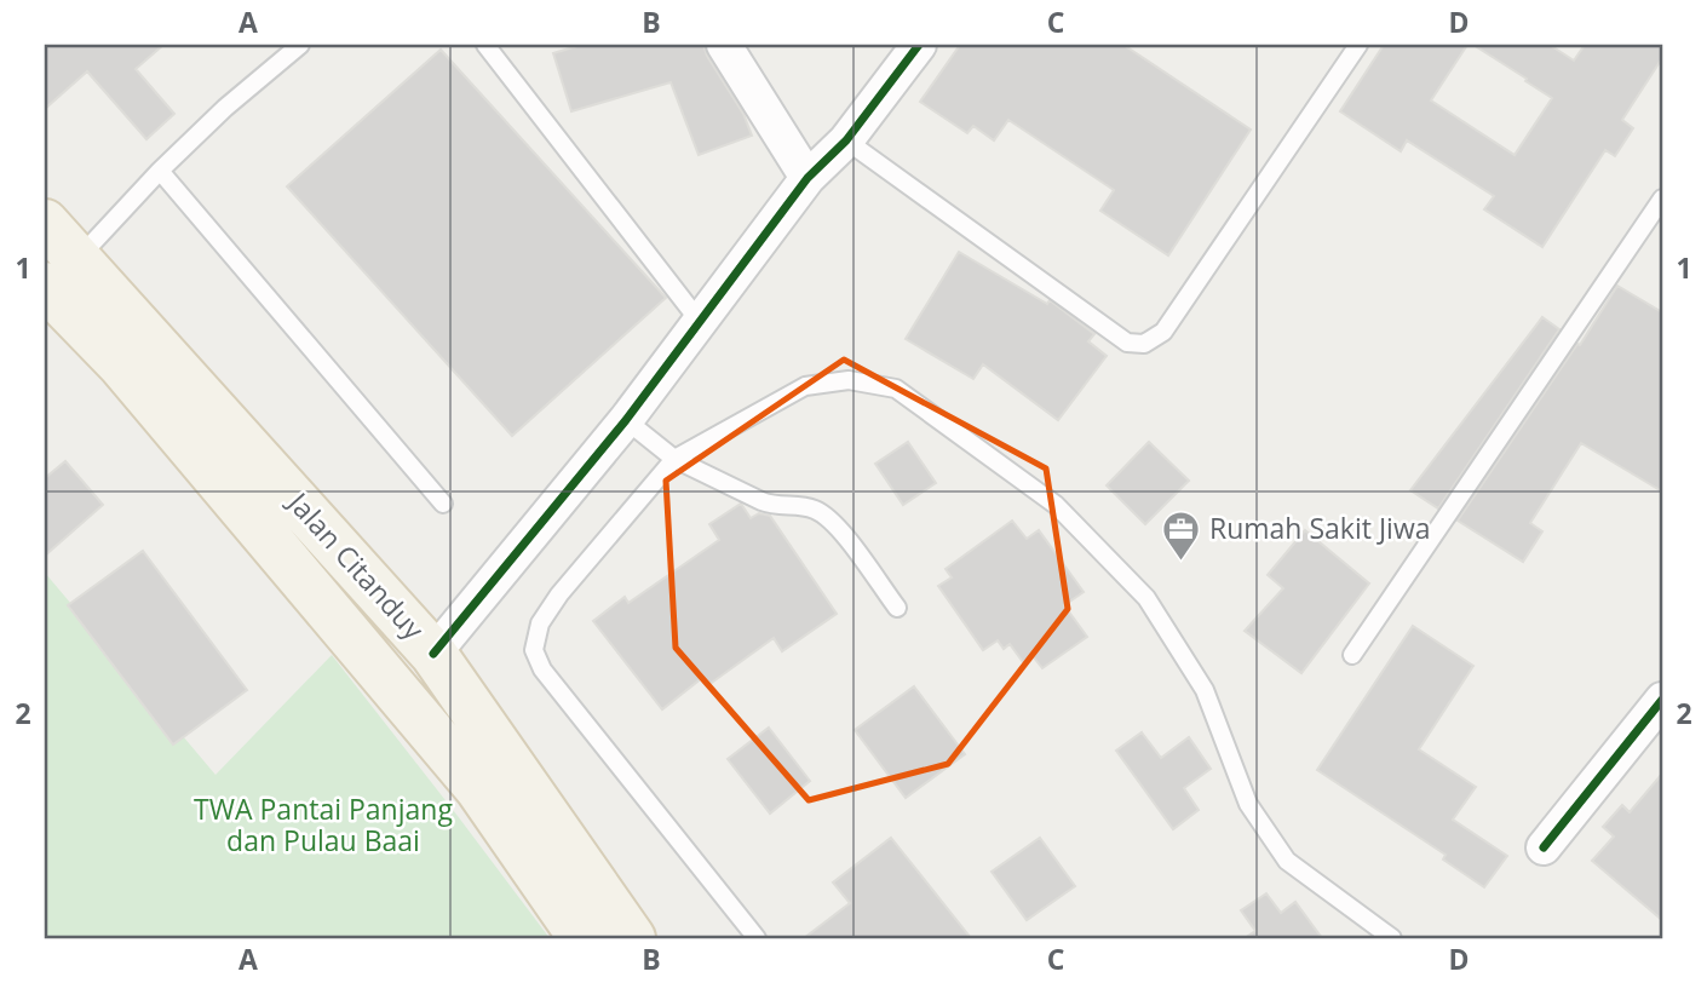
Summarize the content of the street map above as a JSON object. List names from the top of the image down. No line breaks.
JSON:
{"streets":{"main road":["Jalan Citanduy"]},"parks":["TWA Pantai Panjang dan Pulau Baai"],"places":{"office":["Rumah Sakit Jiwa"]},"grid":{"columns":["A","B","C","D"],"rows":["1","2"]}}
